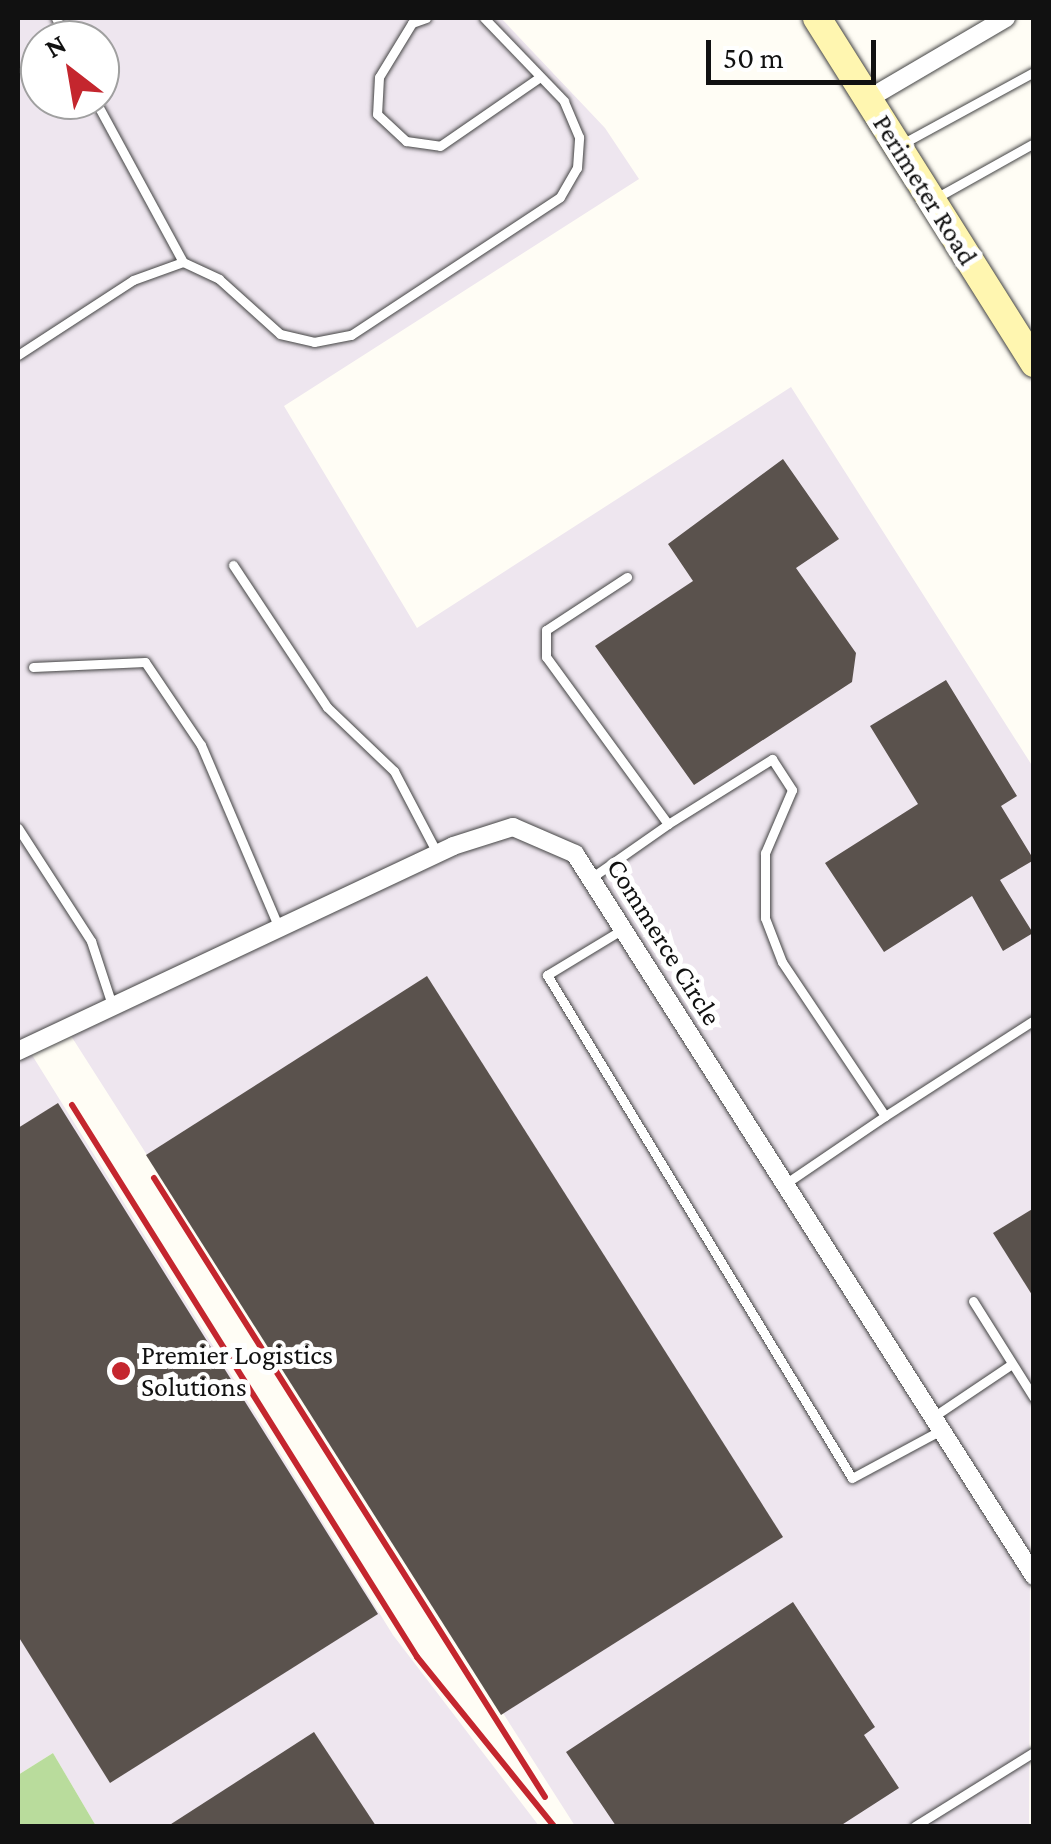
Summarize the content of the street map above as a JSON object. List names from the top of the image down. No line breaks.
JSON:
{"streets":{"street":["Perimeter Road","Commerce Circle"]},"places":["Premier Logistics Solutions"],"scale_bar":"50 m","north":"top left"}
